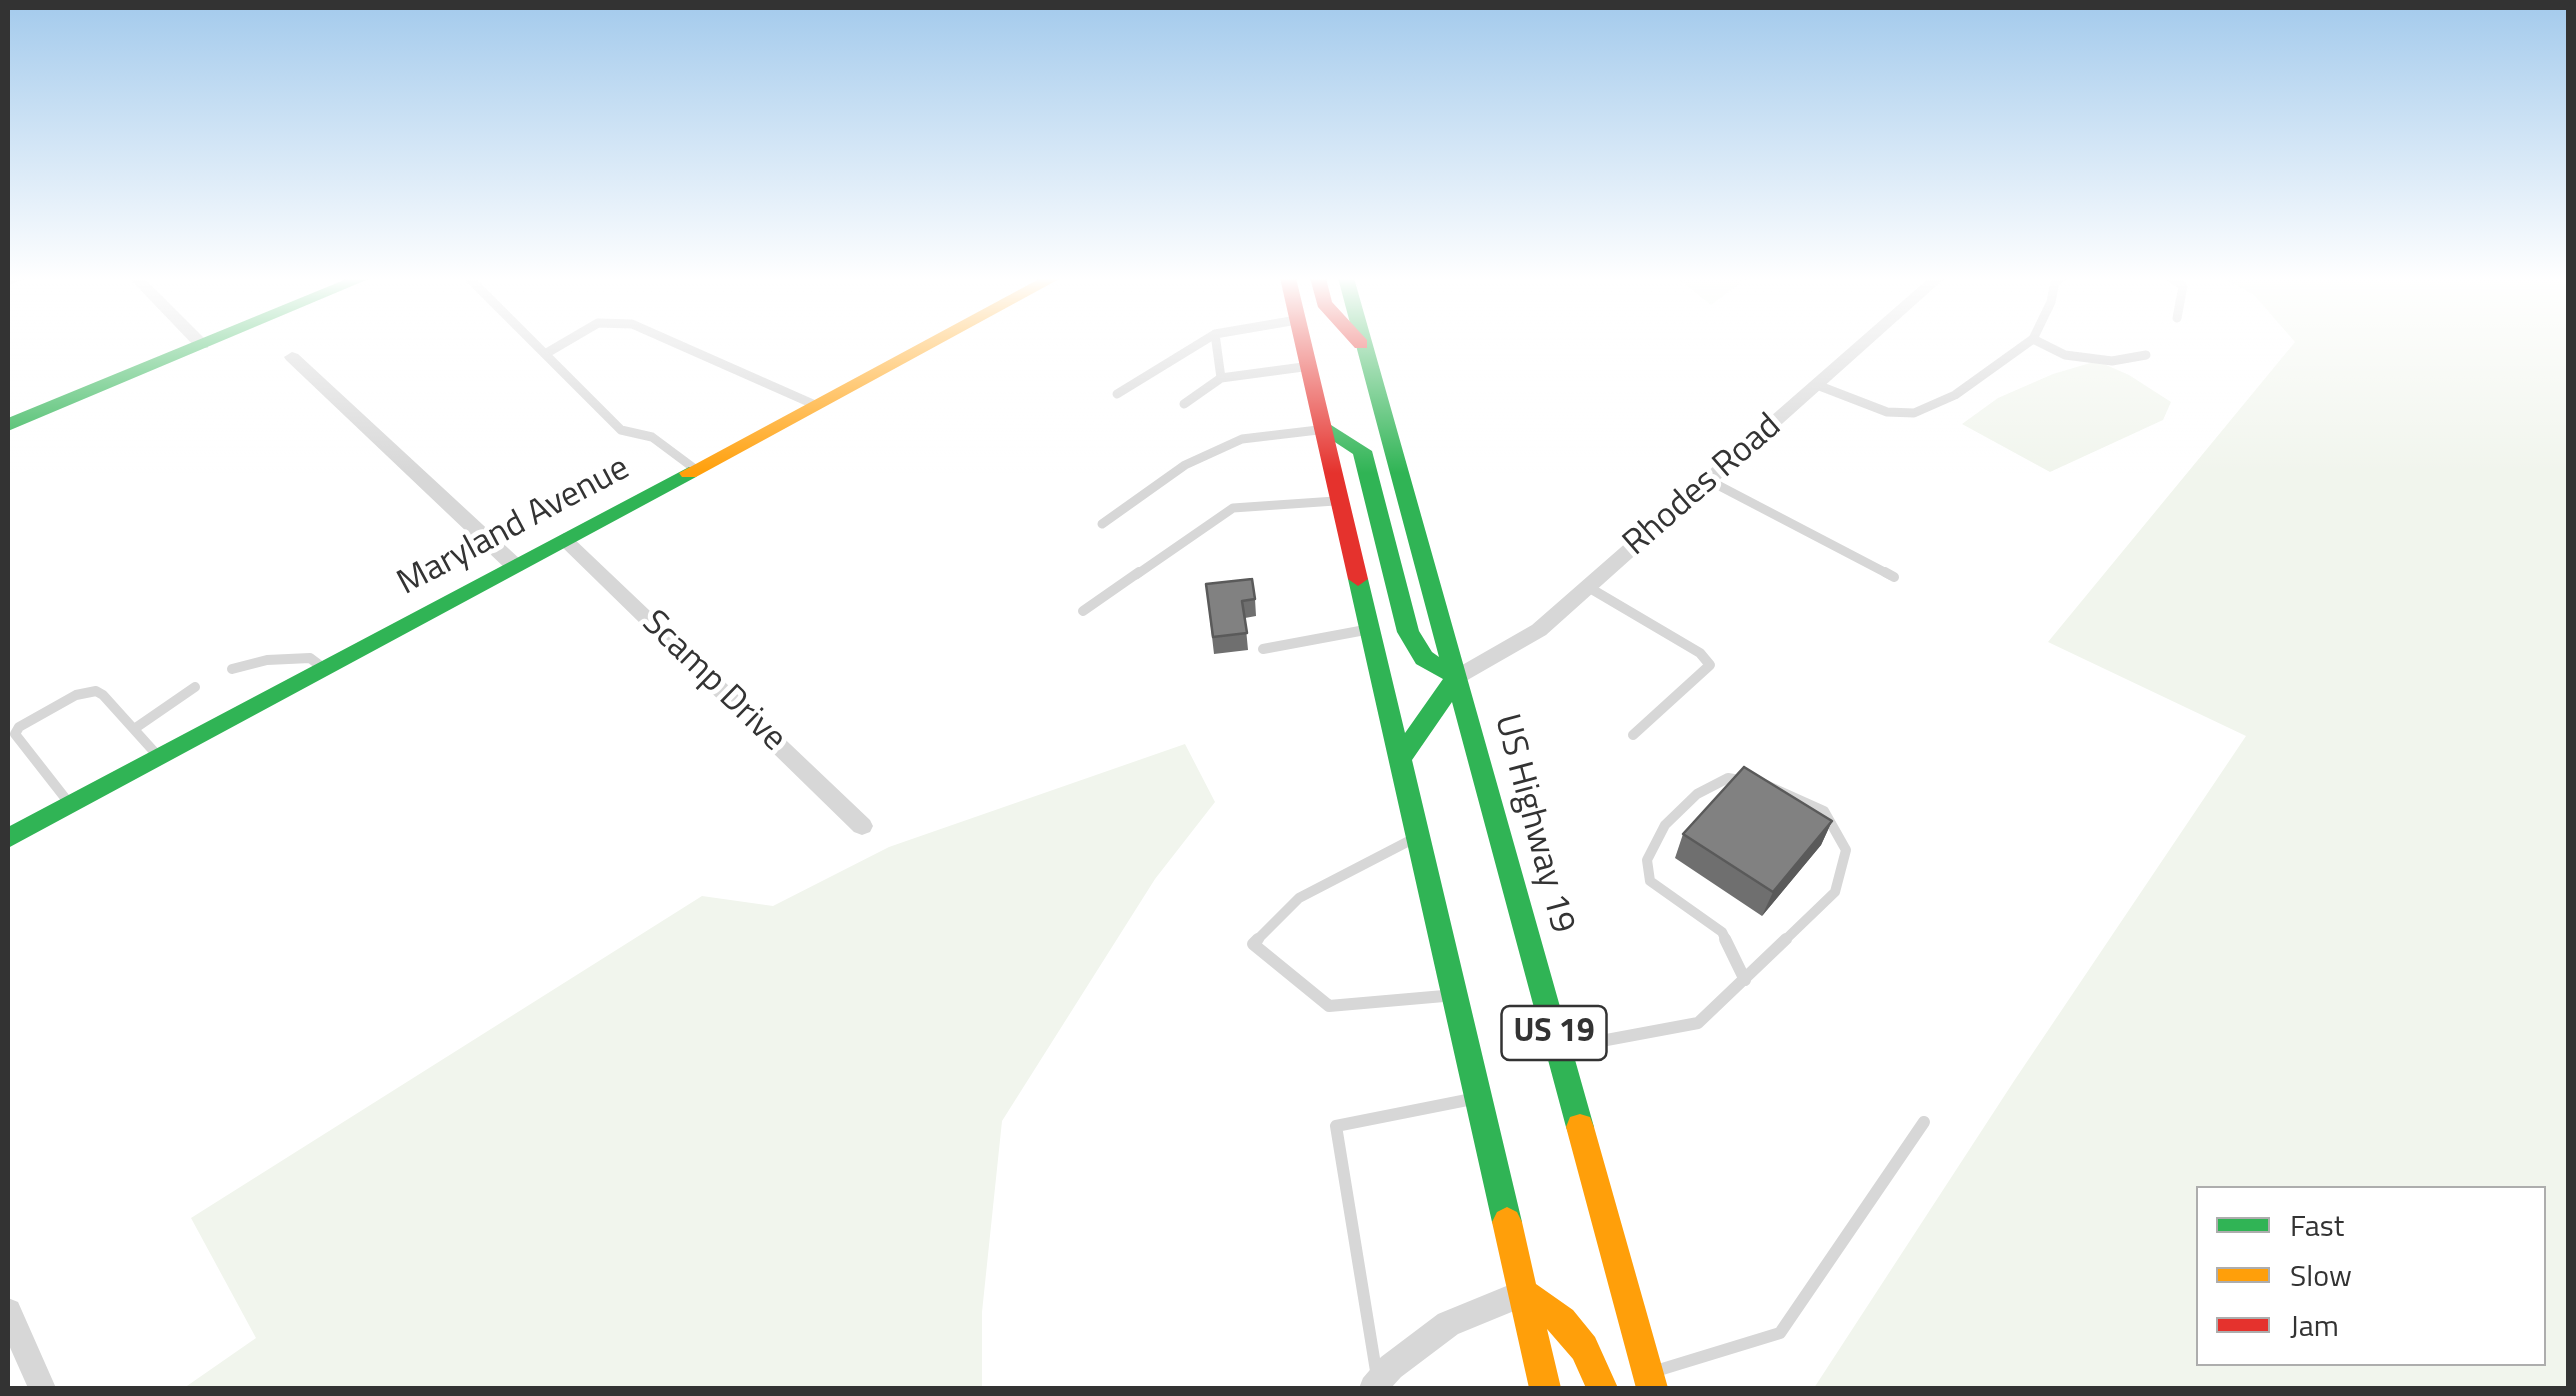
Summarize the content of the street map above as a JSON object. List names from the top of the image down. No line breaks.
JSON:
{"streets":{"main road":["Maryland Avenue","US Highway 19","US 19"],"street":["Rhodes Road","Scamp Drive"]},"crossings":[["Rhodes Road","US Highway 19"],["Maryland Avenue","Scamp Drive"]],"legend":["Fast","Slow","Jam"]}
